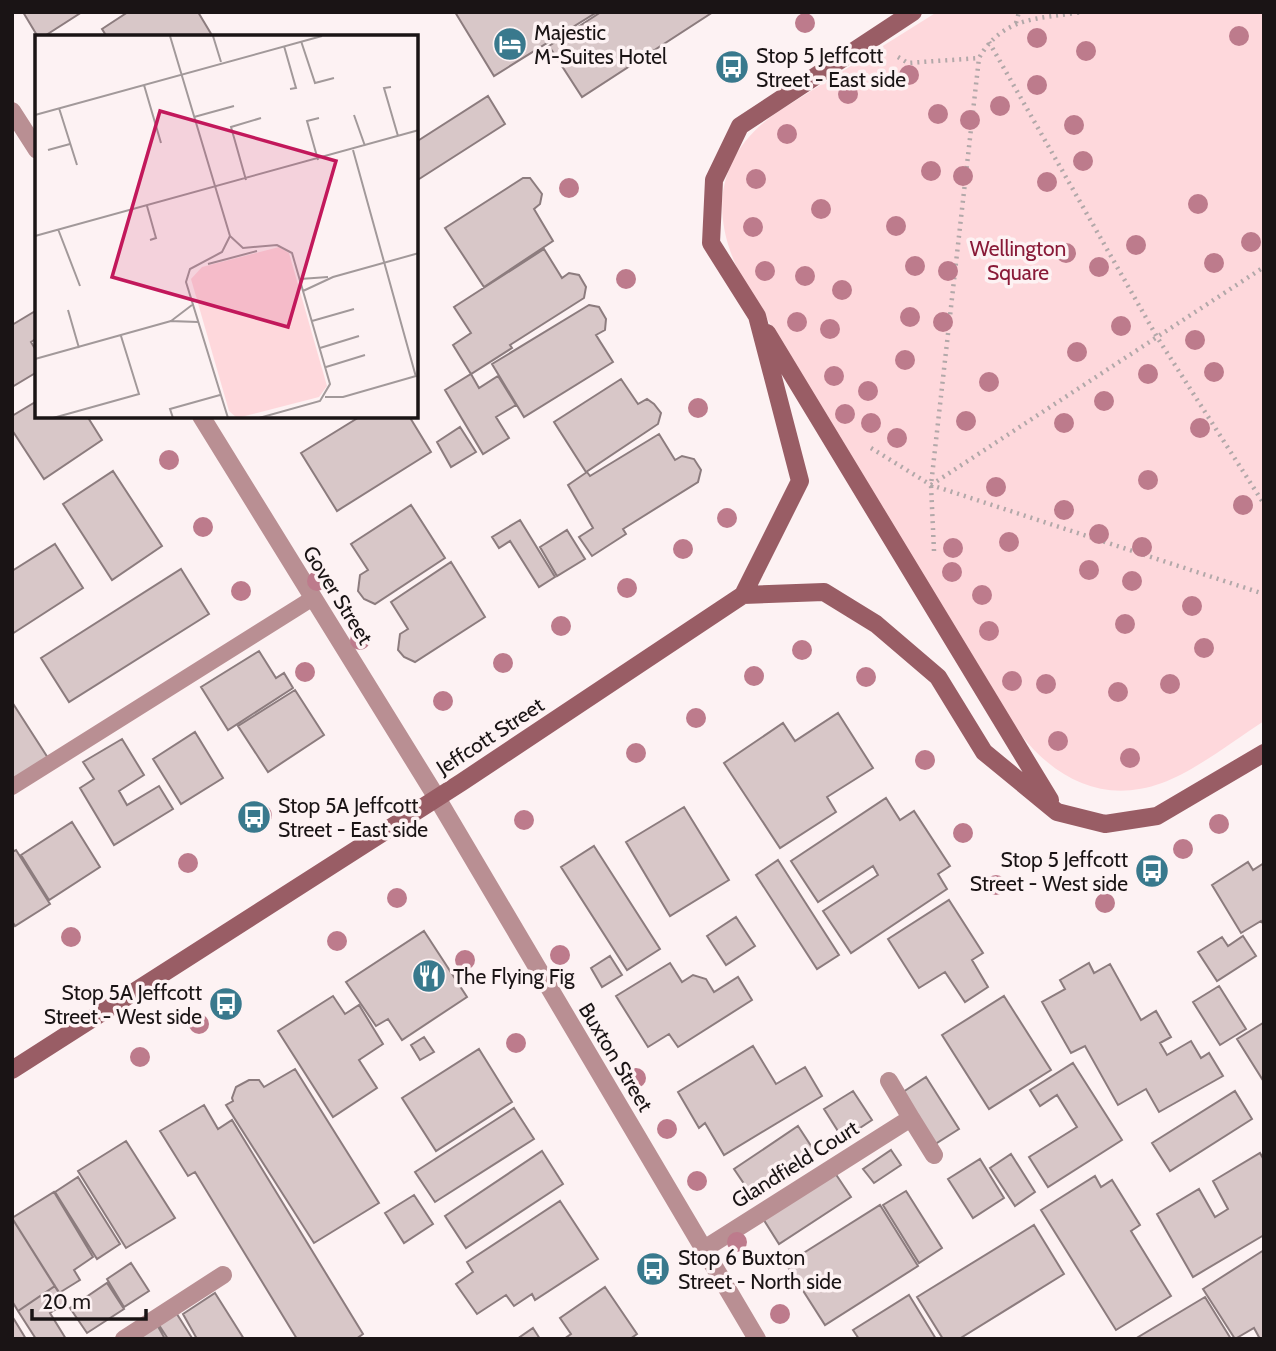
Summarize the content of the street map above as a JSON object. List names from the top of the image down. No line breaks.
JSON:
{"streets":{"main road":["Jeffcott Street"],"street":["Gover Street","Buxton Street","Glandfield Court"]},"crossings":[["Gover Street","Jeffcott Street"],["Gover Street","Buxton Street"],["Jeffcott Street","Buxton Street"],["Buxton Street","Glandfield Court"]],"parks":["Wellington Square"],"places":{"hotel":["Majestic M-Suites Hotel"],"bus stop":["Stop 5 Jeffcott Street - East side","Stop 5A Jeffcott Street - East side","Stop 5 Jeffcott Street - West side","Stop 5A Jeffcott Street - West side","Stop 6 Buxton Street - North side"],"restaurant":["The Flying Fig"]},"scale_bar":"20 m"}
